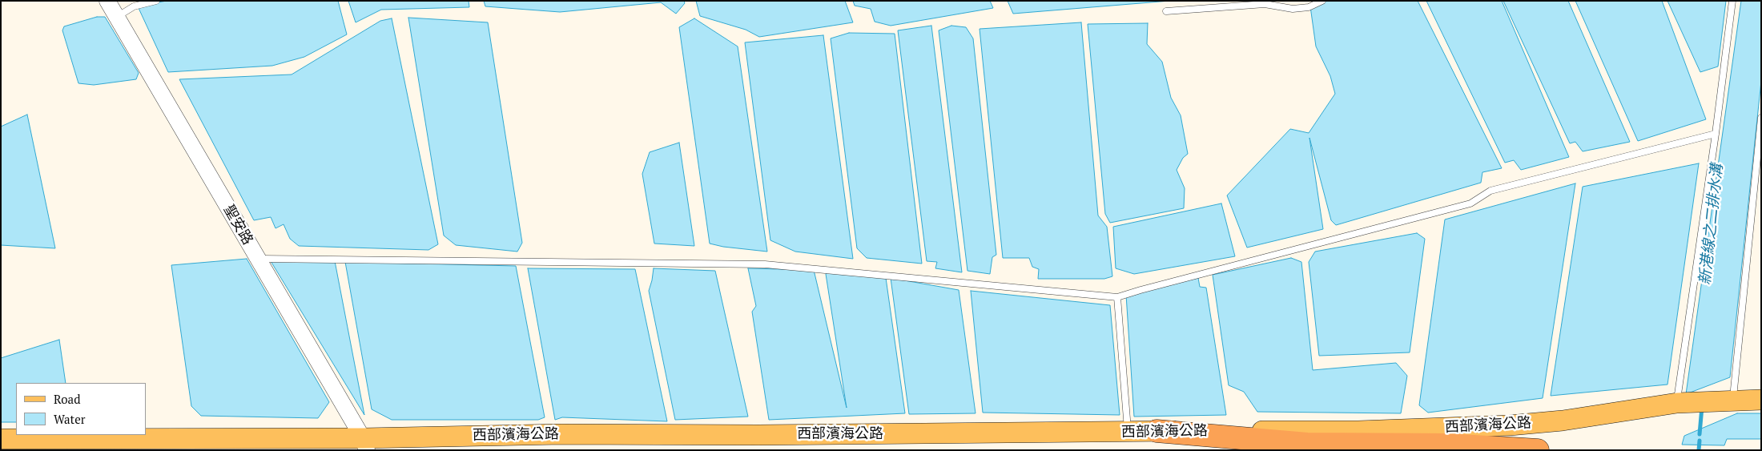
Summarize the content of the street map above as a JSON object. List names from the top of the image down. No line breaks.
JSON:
{"streets":{"main road":["西部濱海公路"],"street":["聖安路"]},"crossings":[["聖安路","西部濱海公路"]],"water":["新港線之二排水溝"],"legend":["Road","Water"]}
